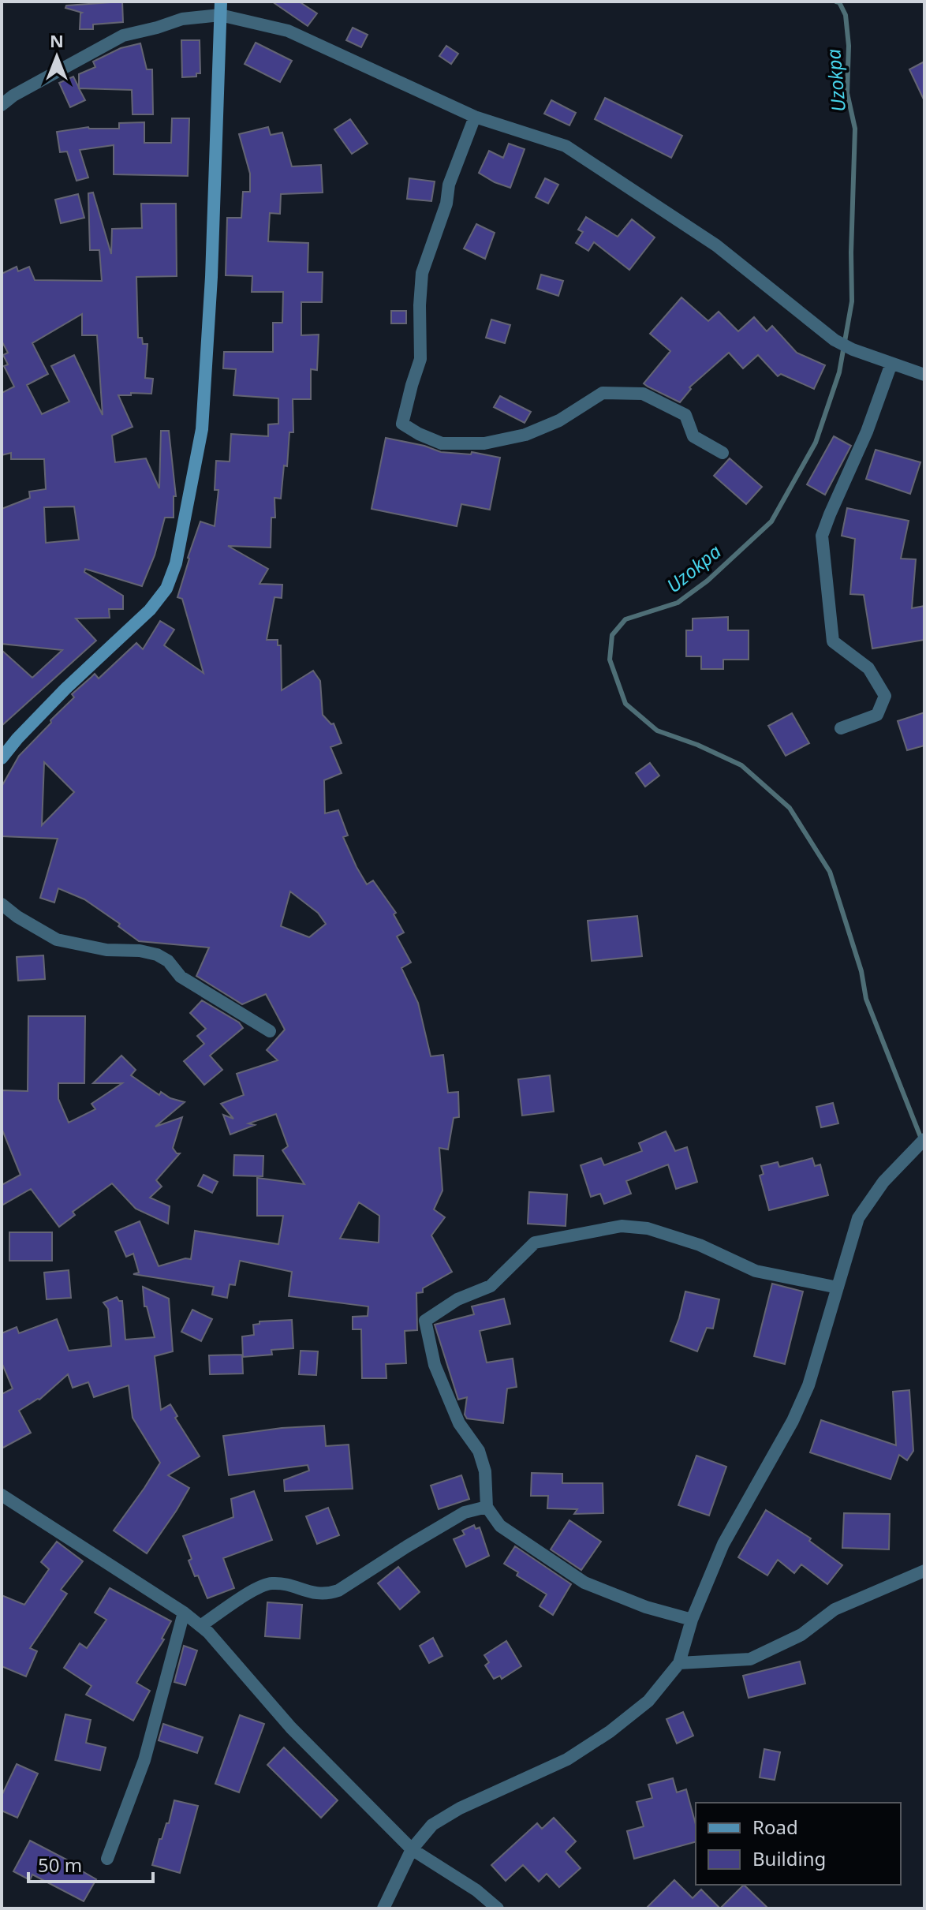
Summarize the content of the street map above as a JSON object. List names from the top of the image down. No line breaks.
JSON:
{"water":["Uzokpa"],"legend":["Road","Building"],"scale_bar":"50 m","north":"top"}
